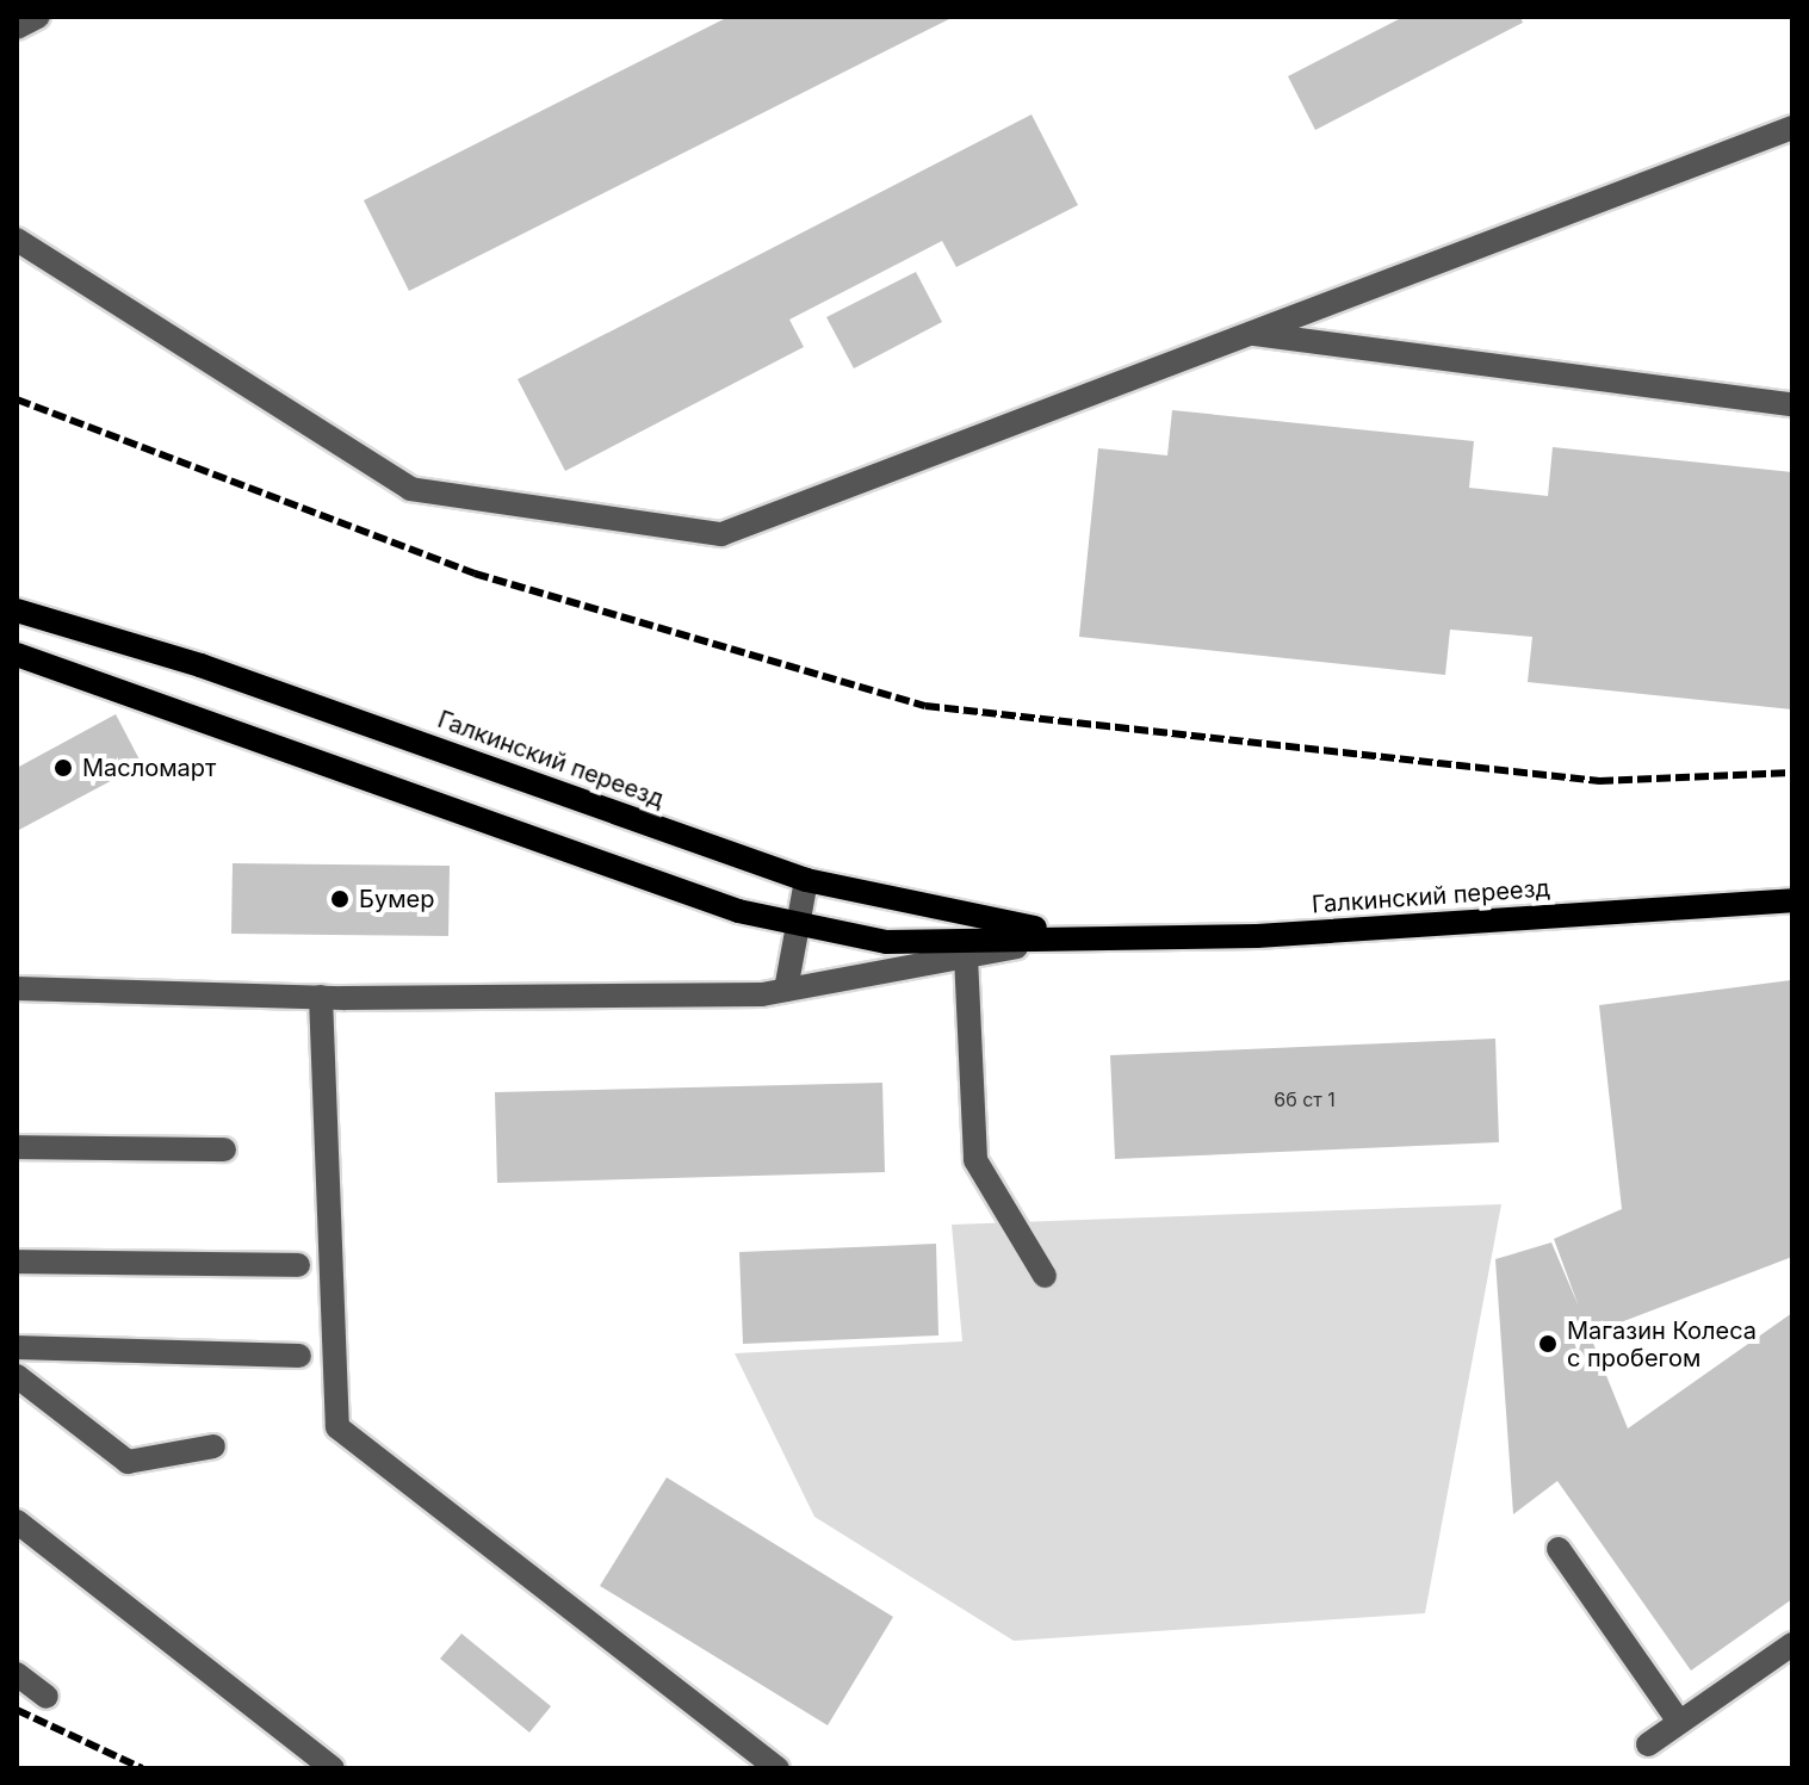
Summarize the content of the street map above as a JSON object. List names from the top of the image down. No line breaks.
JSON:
{"streets":{"main road":["Галкинский переезд"]},"places":["Масломарт","Бумер","Магазин Колеса с пробегом"],"house_numbers":["6б ст 1"]}
